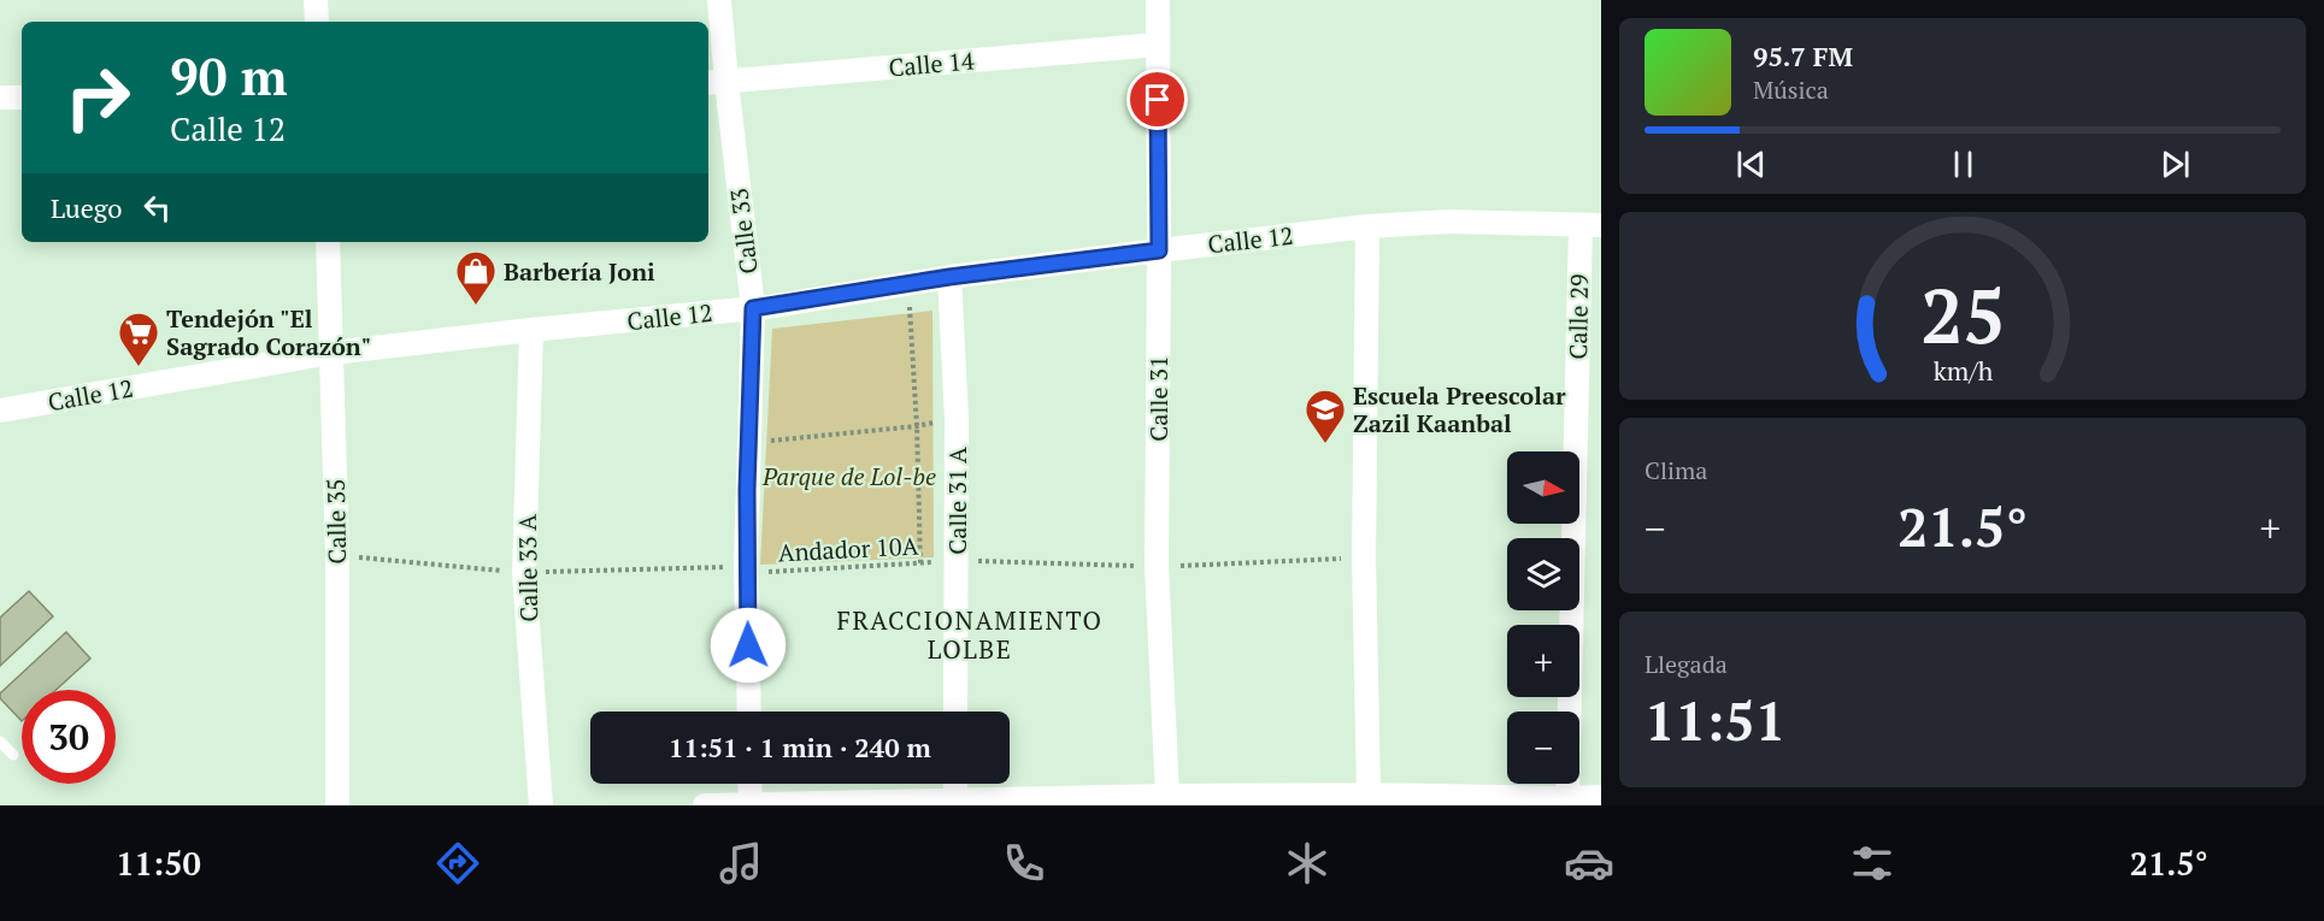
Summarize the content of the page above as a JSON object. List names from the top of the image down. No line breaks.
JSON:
{"streets":{"street":["Calle 14","Calle 33","Calle 12","Calle 29","Calle 31","Calle 31 A","Calle 35","Calle 33 A"],"path":["Andador 10A"]},"crossings":[["Calle 14","Calle 33"],["Calle 14","Calle 31"],["Calle 33","Calle 12"],["Calle 33","Andador 10A"],["Calle 12","Calle 29"],["Calle 12","Calle 31"],["Calle 12","Calle 31 A"],["Calle 12","Calle 35"],["Calle 12","Calle 33 A"],["Calle 31","Andador 10A"],["Calle 31 A","Andador 10A"],["Calle 35","Andador 10A"],["Andador 10A","Calle 33 A"]],"districts":["FRACCIONAMIENTO LOLBE"],"parks":["Parque de Lol-be"],"places":{"shop":["Barbería Joni"],"supermarket":["Tendejón \"El Sagrado Corazón\""],"school or university":["Escuela Preescolar Zazil Kaanbal"]},"north":"right","page":{"turn":["90 m","Calle 12"],"song":["95.7 FM","Música"],"then":"Luego","tile":["Clima",["Llegada","11:51"]],"map_buttons":["+","−"],"heat":["−","21.5°","+"],"limit":"30","trip":"11:51 · 1 min · 240 m","tabs":["11:50","21.5°"],"gauge":["25","km/h"]}}
